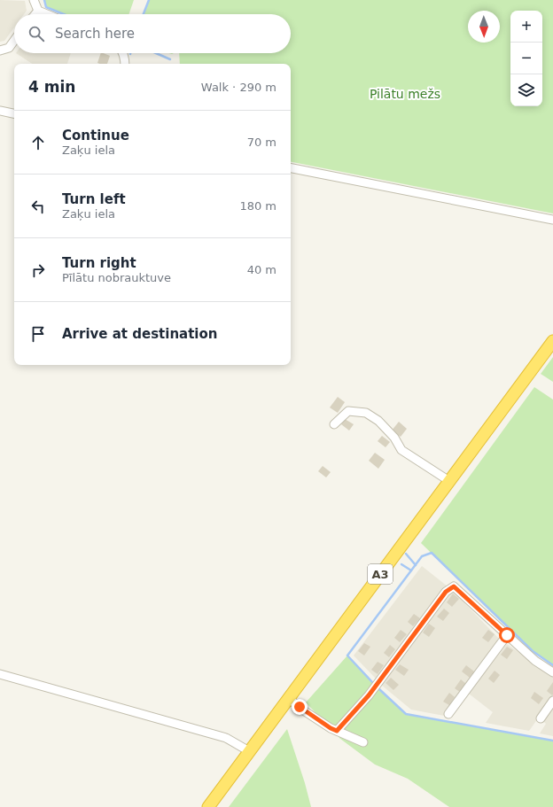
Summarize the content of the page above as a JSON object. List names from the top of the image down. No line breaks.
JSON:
{"streets":{"highway":["A3"]},"parks":["Pilātu mežs"],"north":"bottom","page":{"map_buttons":["+","−"],"search":"Search here","heading":["4 min","Walk · 290 m"],"list":[["Continue","Zaķu iela","70 m"],["Turn left","Zaķu iela","180 m"],["Turn right","Pīlātu nobrauktuve","40 m"],"Arrive at destination"]}}
